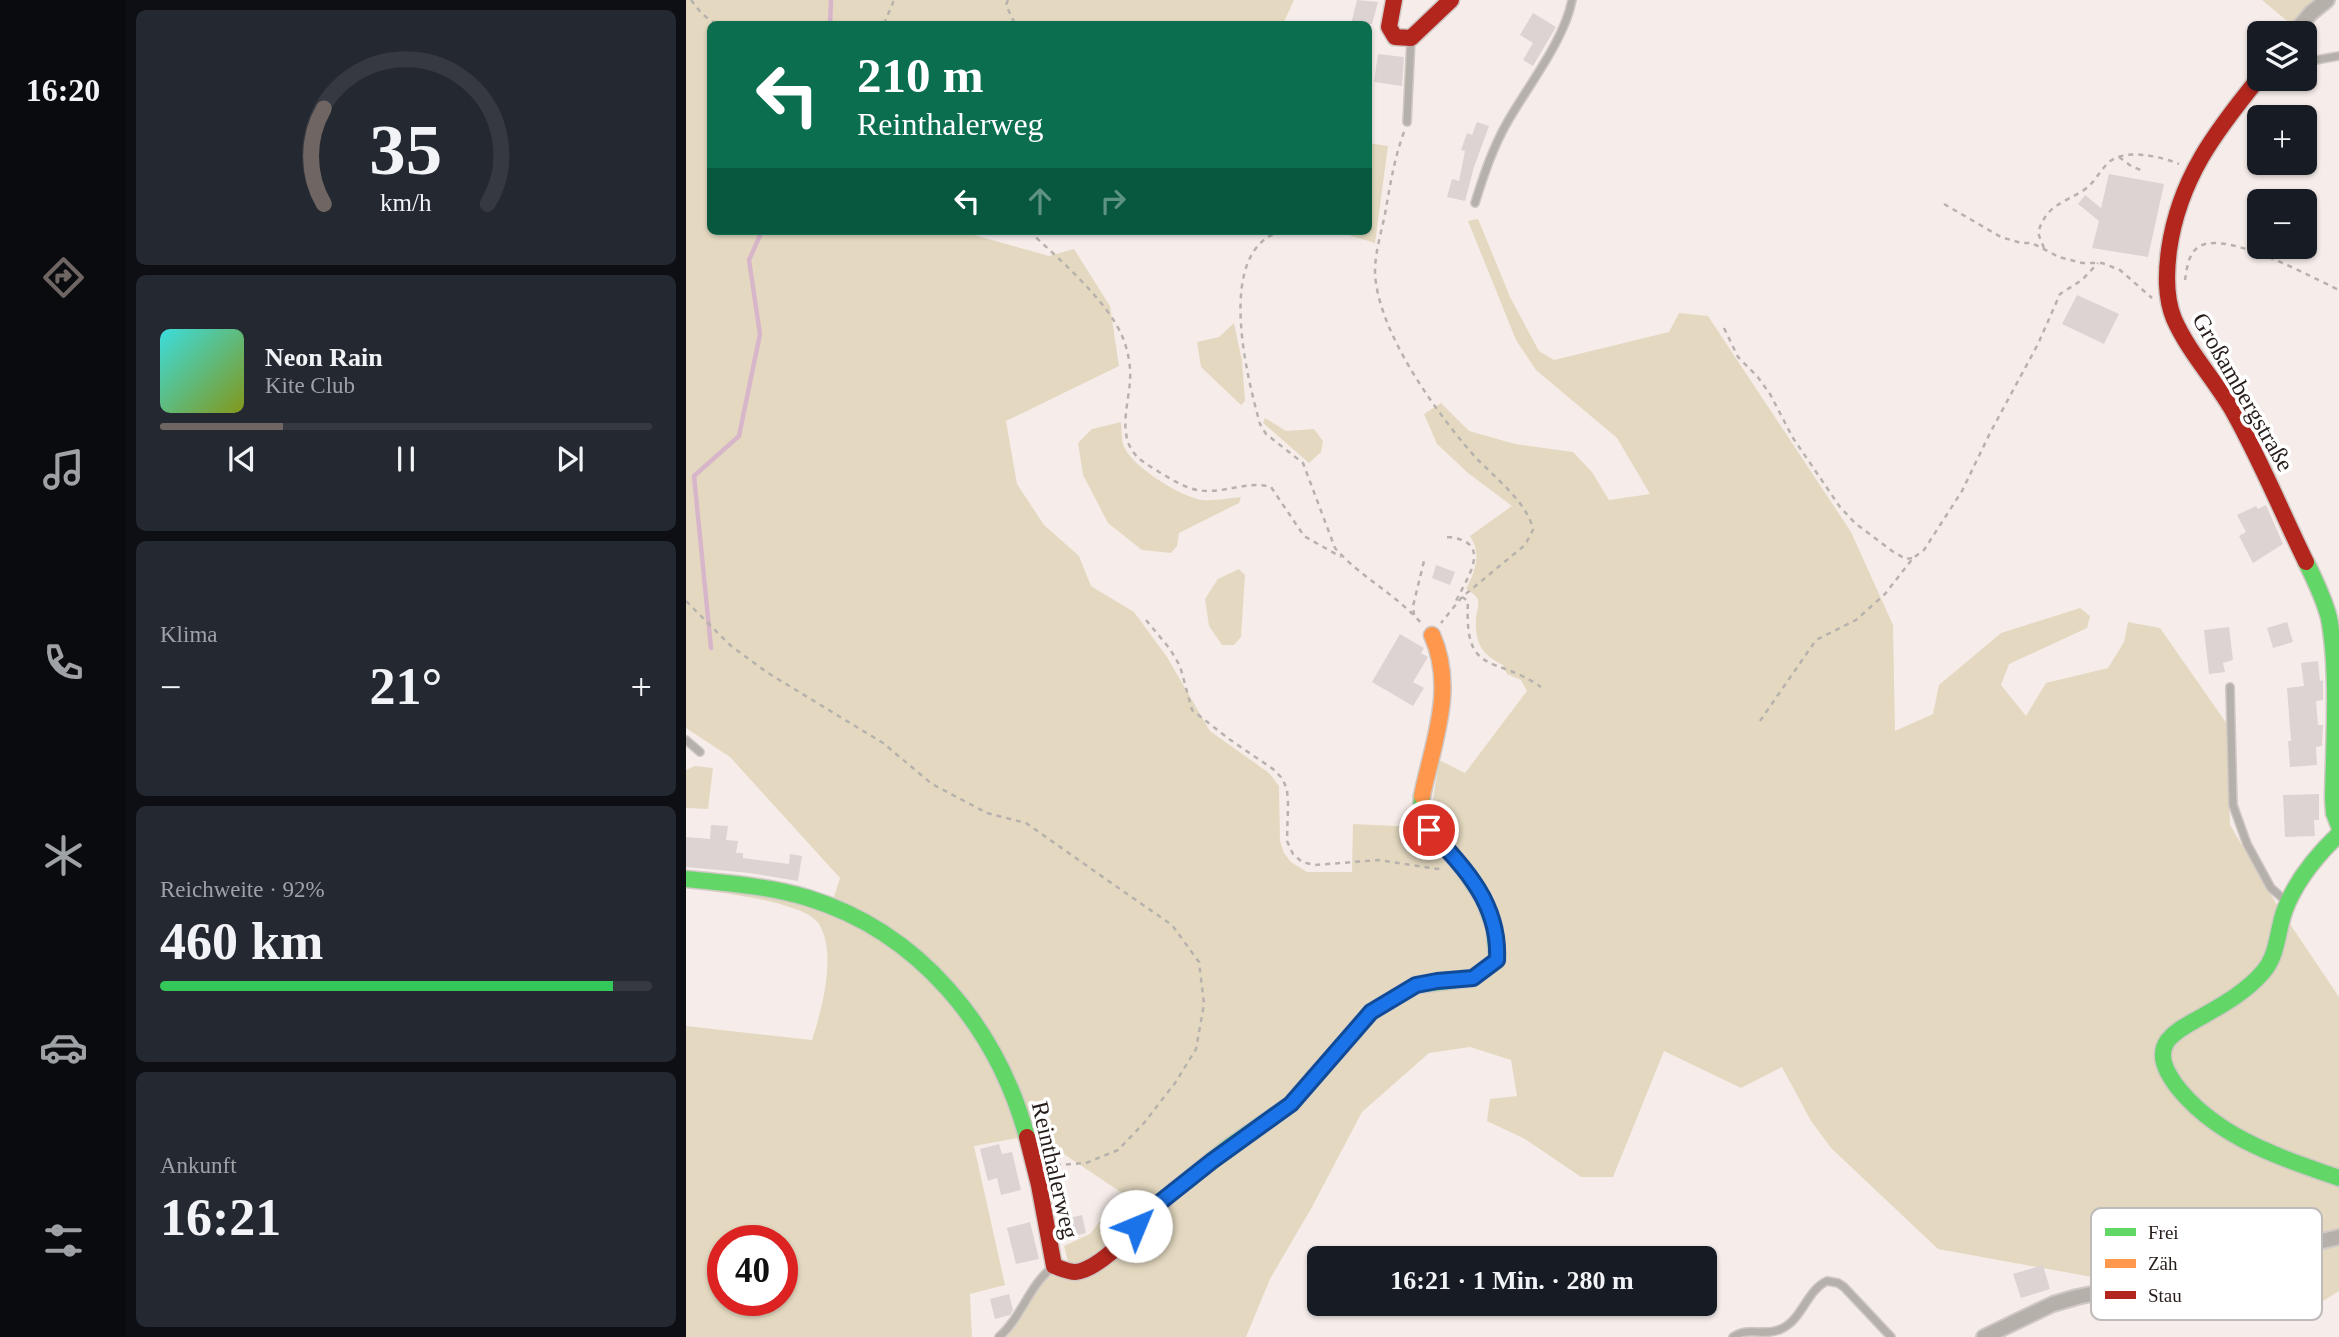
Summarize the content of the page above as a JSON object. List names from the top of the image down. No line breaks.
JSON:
{"streets":{"street":["Großambergstraße","Reinthalerweg"]},"legend":["Frei","Zäh","Stau"],"page":{"tabs":"16:20","map_buttons":["+","−"],"turn":["210 m","Reinthalerweg"],"song":["Neon Rain","Kite Club"],"tile":["Klima",["Reichweite · 92%","460 km"],["Ankunft","16:21"]],"heat":["−","21°","+"],"limit":"40","trip":"16:21 · 1 Min. · 280 m","gauge":["35","km/h"]}}
